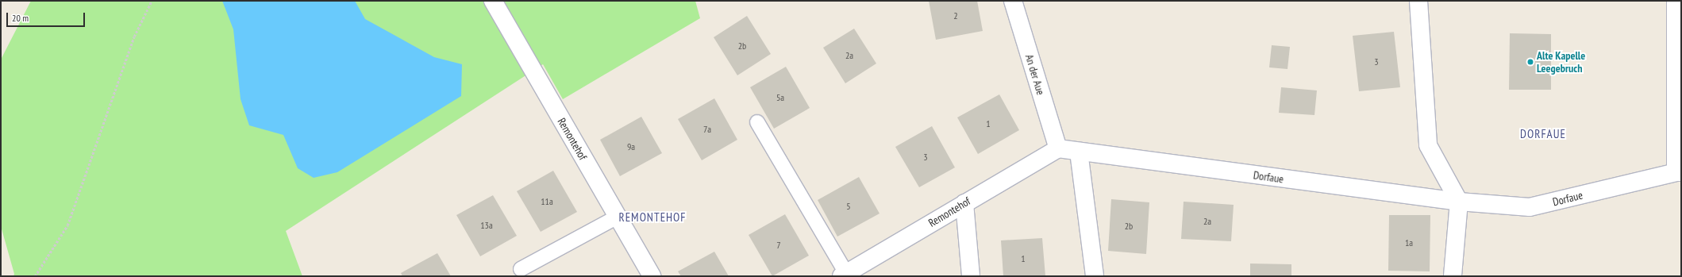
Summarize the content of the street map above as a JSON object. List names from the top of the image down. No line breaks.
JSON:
{"streets":{"street":["An der Aue","Remontehof","Dorfaue"]},"crossings":[["An der Aue","Remontehof"],["An der Aue","Dorfaue"],["Remontehof","Dorfaue"]],"districts":["DORFAUE","REMONTEHOF"],"places":["Alte Kapelle Leegebruch"],"house_numbers":["2","2b","2a","3","5a","1","7a","9a","3","11a","5","2a","13a","2b","1a","7","1"],"scale_bar":"20 m"}
